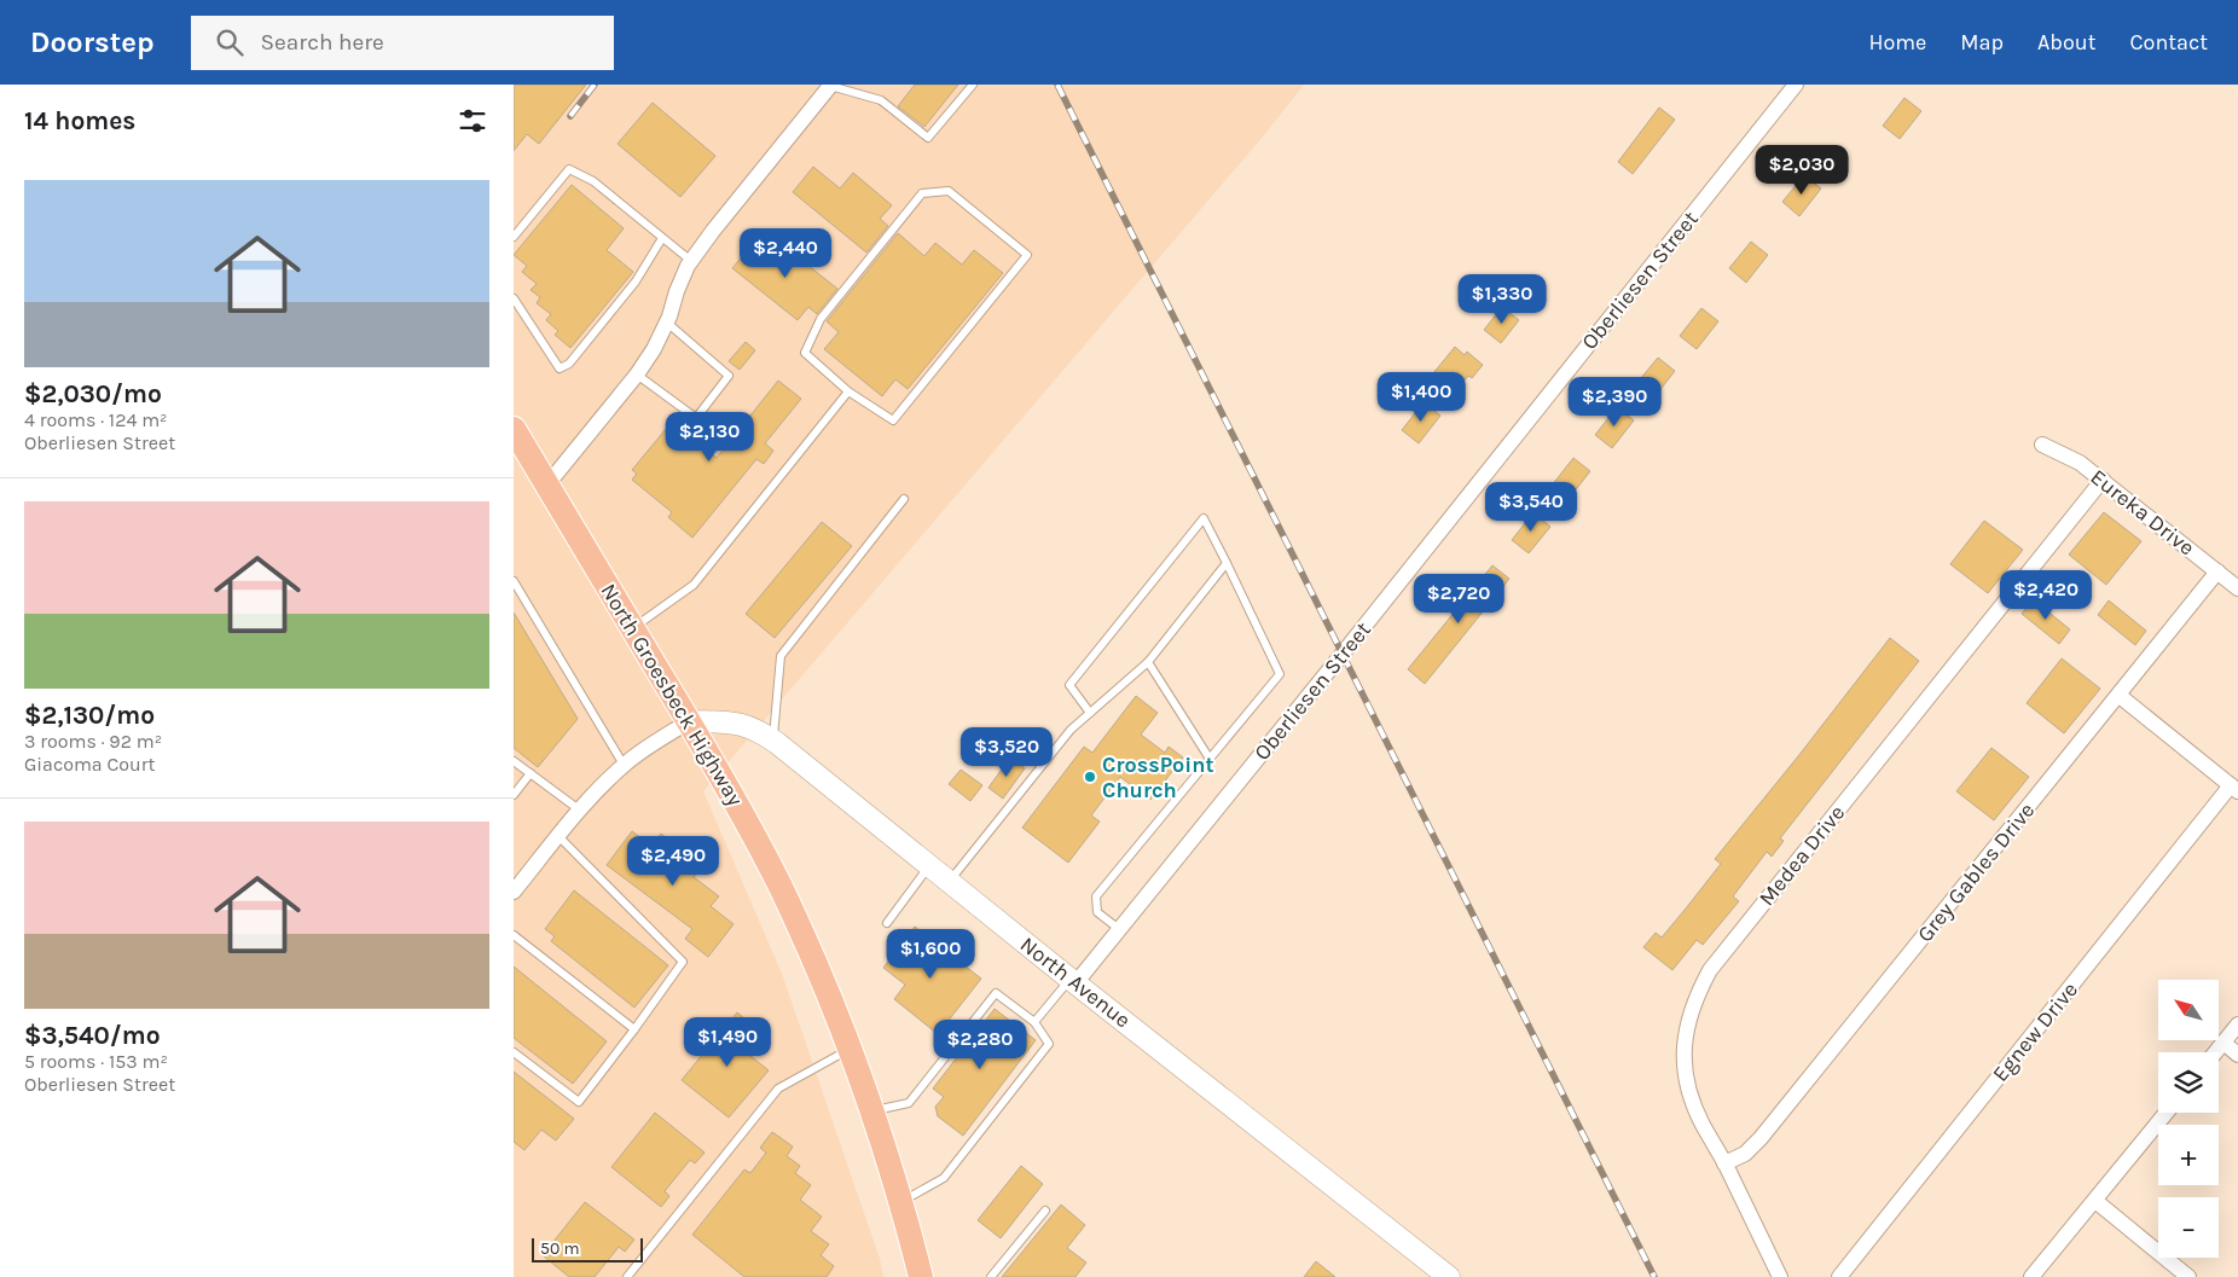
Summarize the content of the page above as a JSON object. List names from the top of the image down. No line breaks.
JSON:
{"streets":{"main road":["North Groesbeck Highway","North Avenue"],"street":["Oberliesen Street","Eureka Drive","Medea Drive","Grey Gables Drive","Egnew Drive"]},"crossings":[["Oberliesen Street","North Avenue"],["Eureka Drive","Medea Drive"],["Eureka Drive","Grey Gables Drive"],["North Groesbeck Highway","North Avenue"],["Medea Drive","Grey Gables Drive"]],"places":["CrossPoint Church"],"scale_bar":"50 m","north":"top left","page":{"header":"Doorstep","search":"Search here","nav":["Home","Map","About","Contact"],"heading":"14 homes","price":["$2,030","$2,440","$1,330","$1,400","$2,390","$2,130","$3,540","$2,420","$2,720","$3,520","$2,490","$1,600","$1,490","$2,280"],"list":[{"name":"$2,030/mo","note":"4 rooms · 124 m² · Oberliesen Street"},{"name":"$2,130/mo","note":"3 rooms · 92 m² · Giacoma Court"},{"name":"$3,540/mo","note":"5 rooms · 153 m² · Oberliesen Street"}],"map_buttons":["+","−"],"scale":"50 m"}}
